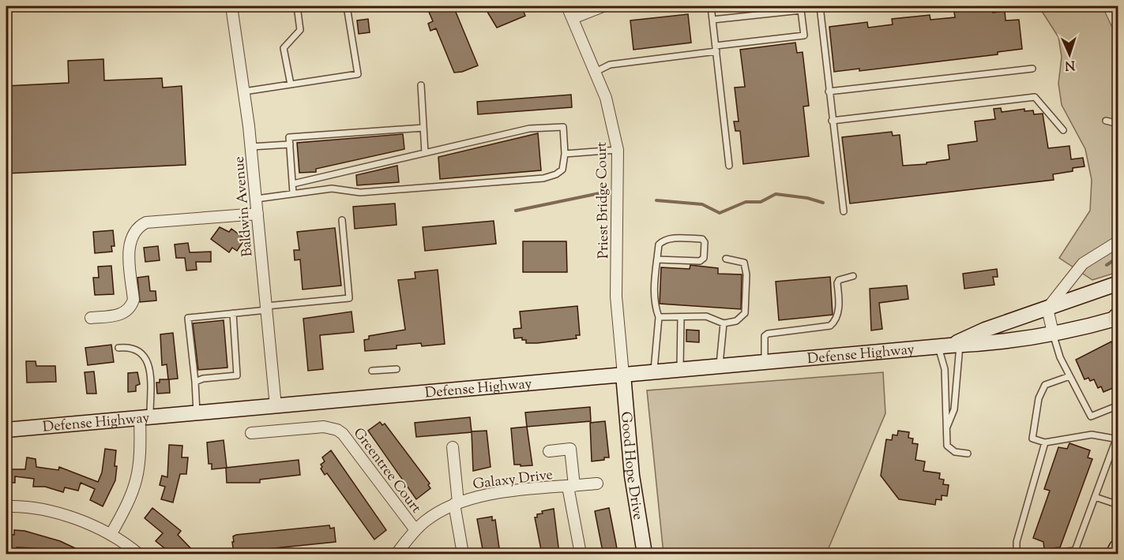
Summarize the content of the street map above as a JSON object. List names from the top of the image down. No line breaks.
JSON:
{"streets":{"main road":["Defense Highway","Good Hope Drive"],"street":["Priest Bridge Court","Baldwin Avenue","Greentree Court","Galaxy Drive"]},"crossings":[["Priest Bridge Court","Defense Highway"],["Priest Bridge Court","Good Hope Drive"],["Baldwin Avenue","Defense Highway"],["Defense Highway","Good Hope Drive"],["Greentree Court","Galaxy Drive"]],"north":"bottom"}
